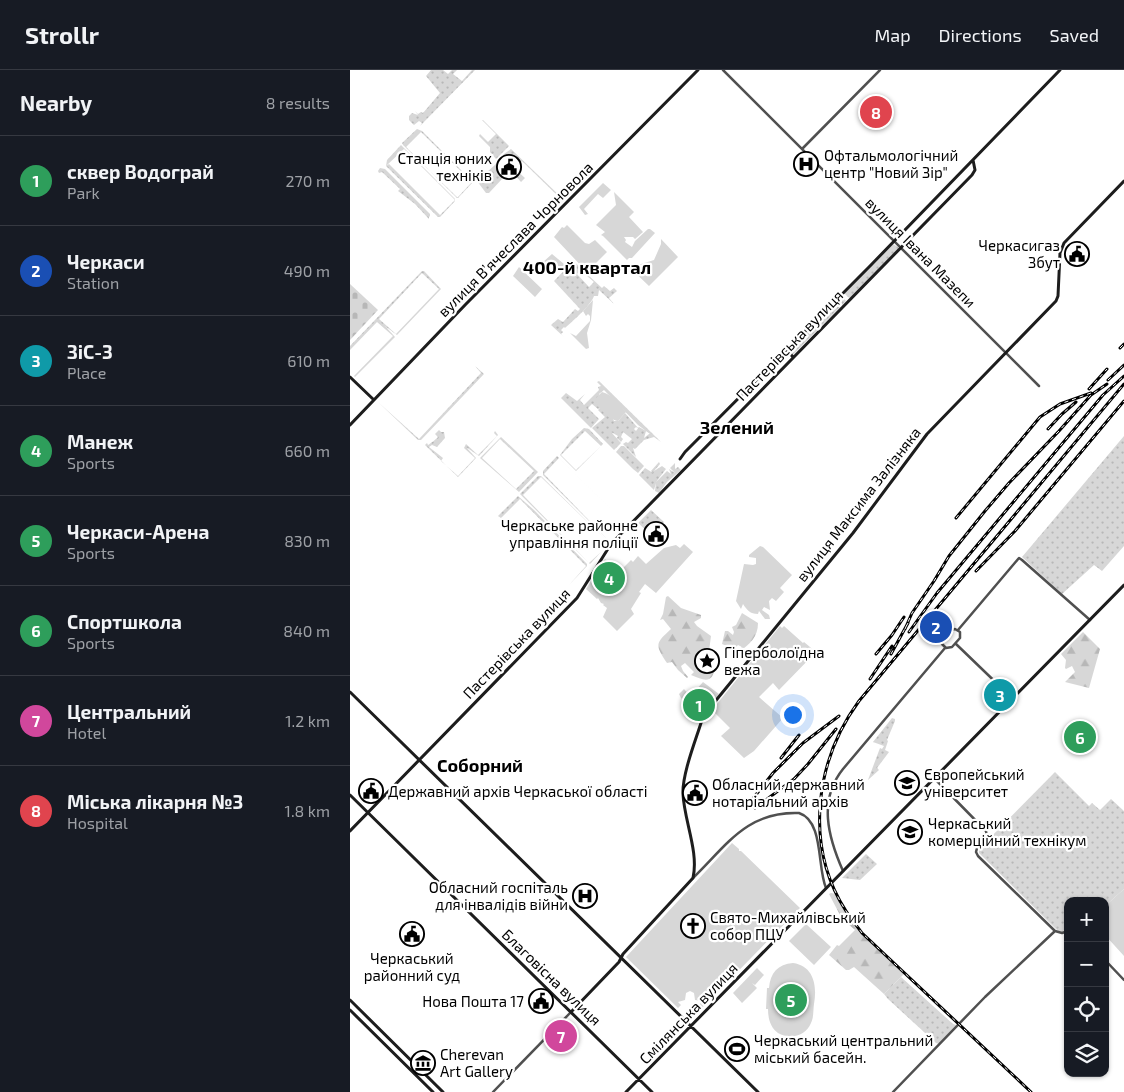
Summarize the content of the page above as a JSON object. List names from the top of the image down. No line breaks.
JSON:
{"streets":{"main road":["вулиця Вʼячеслава Чорновола","Пастерівська вулиця","вулиця Максима Залізняка","Благовісна вулиця","Смілянська вулиця"],"street":["вулиця Івана Мазепи"]},"crossings":[["вулиця Івана Мазепи","Пастерівська вулиця"],["вулиця Івана Мазепи","вулиця Максима Залізняка"],["Пастерівська вулиця","Благовісна вулиця"],["Благовісна вулиця","Смілянська вулиця"]],"districts":["400-й квартал","Зелений","Соборний"],"places":{"hospital":["Офтальмологічний центр \"Новий Зір\"","Обласний госпіталь для інвалідів війни"],"public building":["Станція юних техніків","Черкасигаз Збут","Черкаське районне управління поліції","Державний архів Черкаської області","Обласний державний нотаріальний архів","Черкаський районний суд","Нова Пошта 17"],"place":["Гіперболоїдна вежа"],"school or university":["Європейський університет","Черкаський комерційний технікум"],"church":["Свято-Михайлівський собор ПЦУ"],"sports":["Черкаський центральний міський басейн."],"museum":["Cherevan Art Gallery"]},"page":{"header":"Strollr","nav":["Map","Directions","Saved"],"heading":["Nearby","8 results"],"pins":["8","4","2","3","1","6","5","7"],"list":[{"mark":"1","name":"сквер Водограй","note":"Park","value":"270 m"},{"mark":"2","name":"Черкаси","note":"Station","value":"490 m"},{"mark":"3","name":"ЗіС-3","note":"Place","value":"610 m"},{"mark":"4","name":"Манеж","note":"Sports","value":"660 m"},{"mark":"5","name":"Черкаси-Арена","note":"Sports","value":"830 m"},{"mark":"6","name":"Спортшкола","note":"Sports","value":"840 m"},{"mark":"7","name":"Центральний","note":"Hotel","value":"1.2 km"},{"mark":"8","name":"Міська лікарня №3","note":"Hospital","value":"1.8 km"}],"map_buttons":["+","−"]}}
